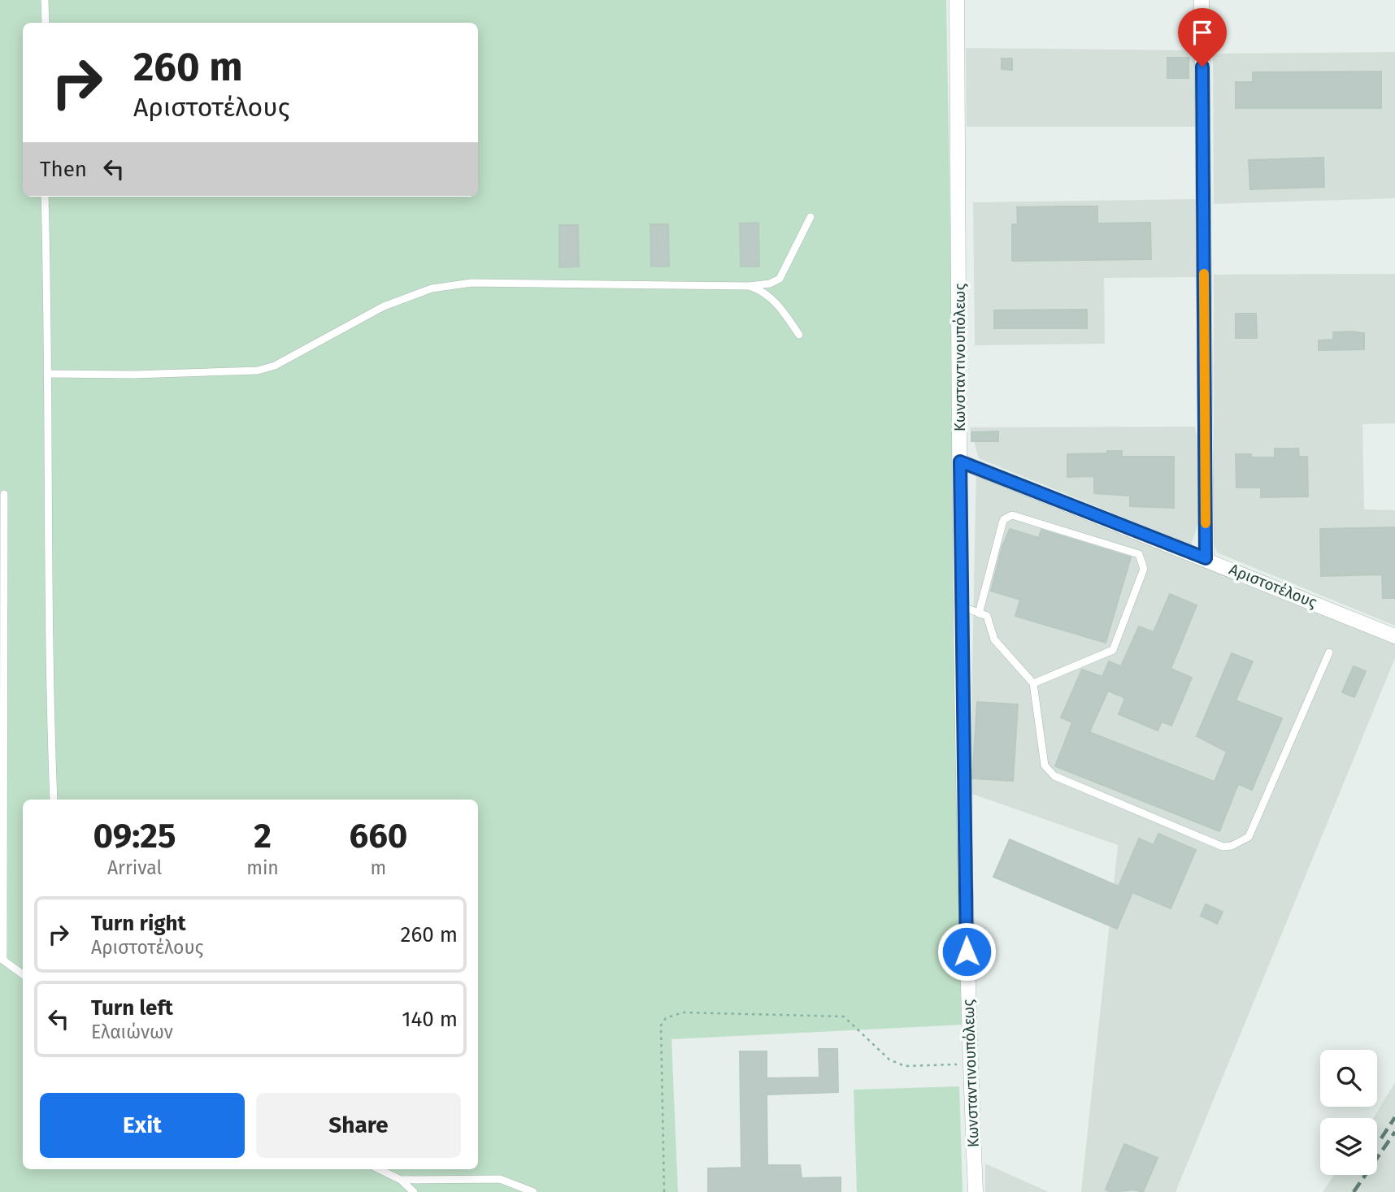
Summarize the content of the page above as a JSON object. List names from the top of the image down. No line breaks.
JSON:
{"streets":{"street":["Κωνσταντινουπόλεως","Αριστοτέλους"]},"crossings":[["Κωνσταντινουπόλεως","Αριστοτέλους"]],"page":{"turn":["260 m","Αριστοτέλους"],"then":"Then","eta":["09:25","Arrival","2","min","660","m"],"list":[{"name":"Turn right","note":"Αριστοτέλους","value":"260 m"},{"name":"Turn left","note":"Ελαιώνων","value":"140 m"}],"buttons":["Exit","Share"]}}
